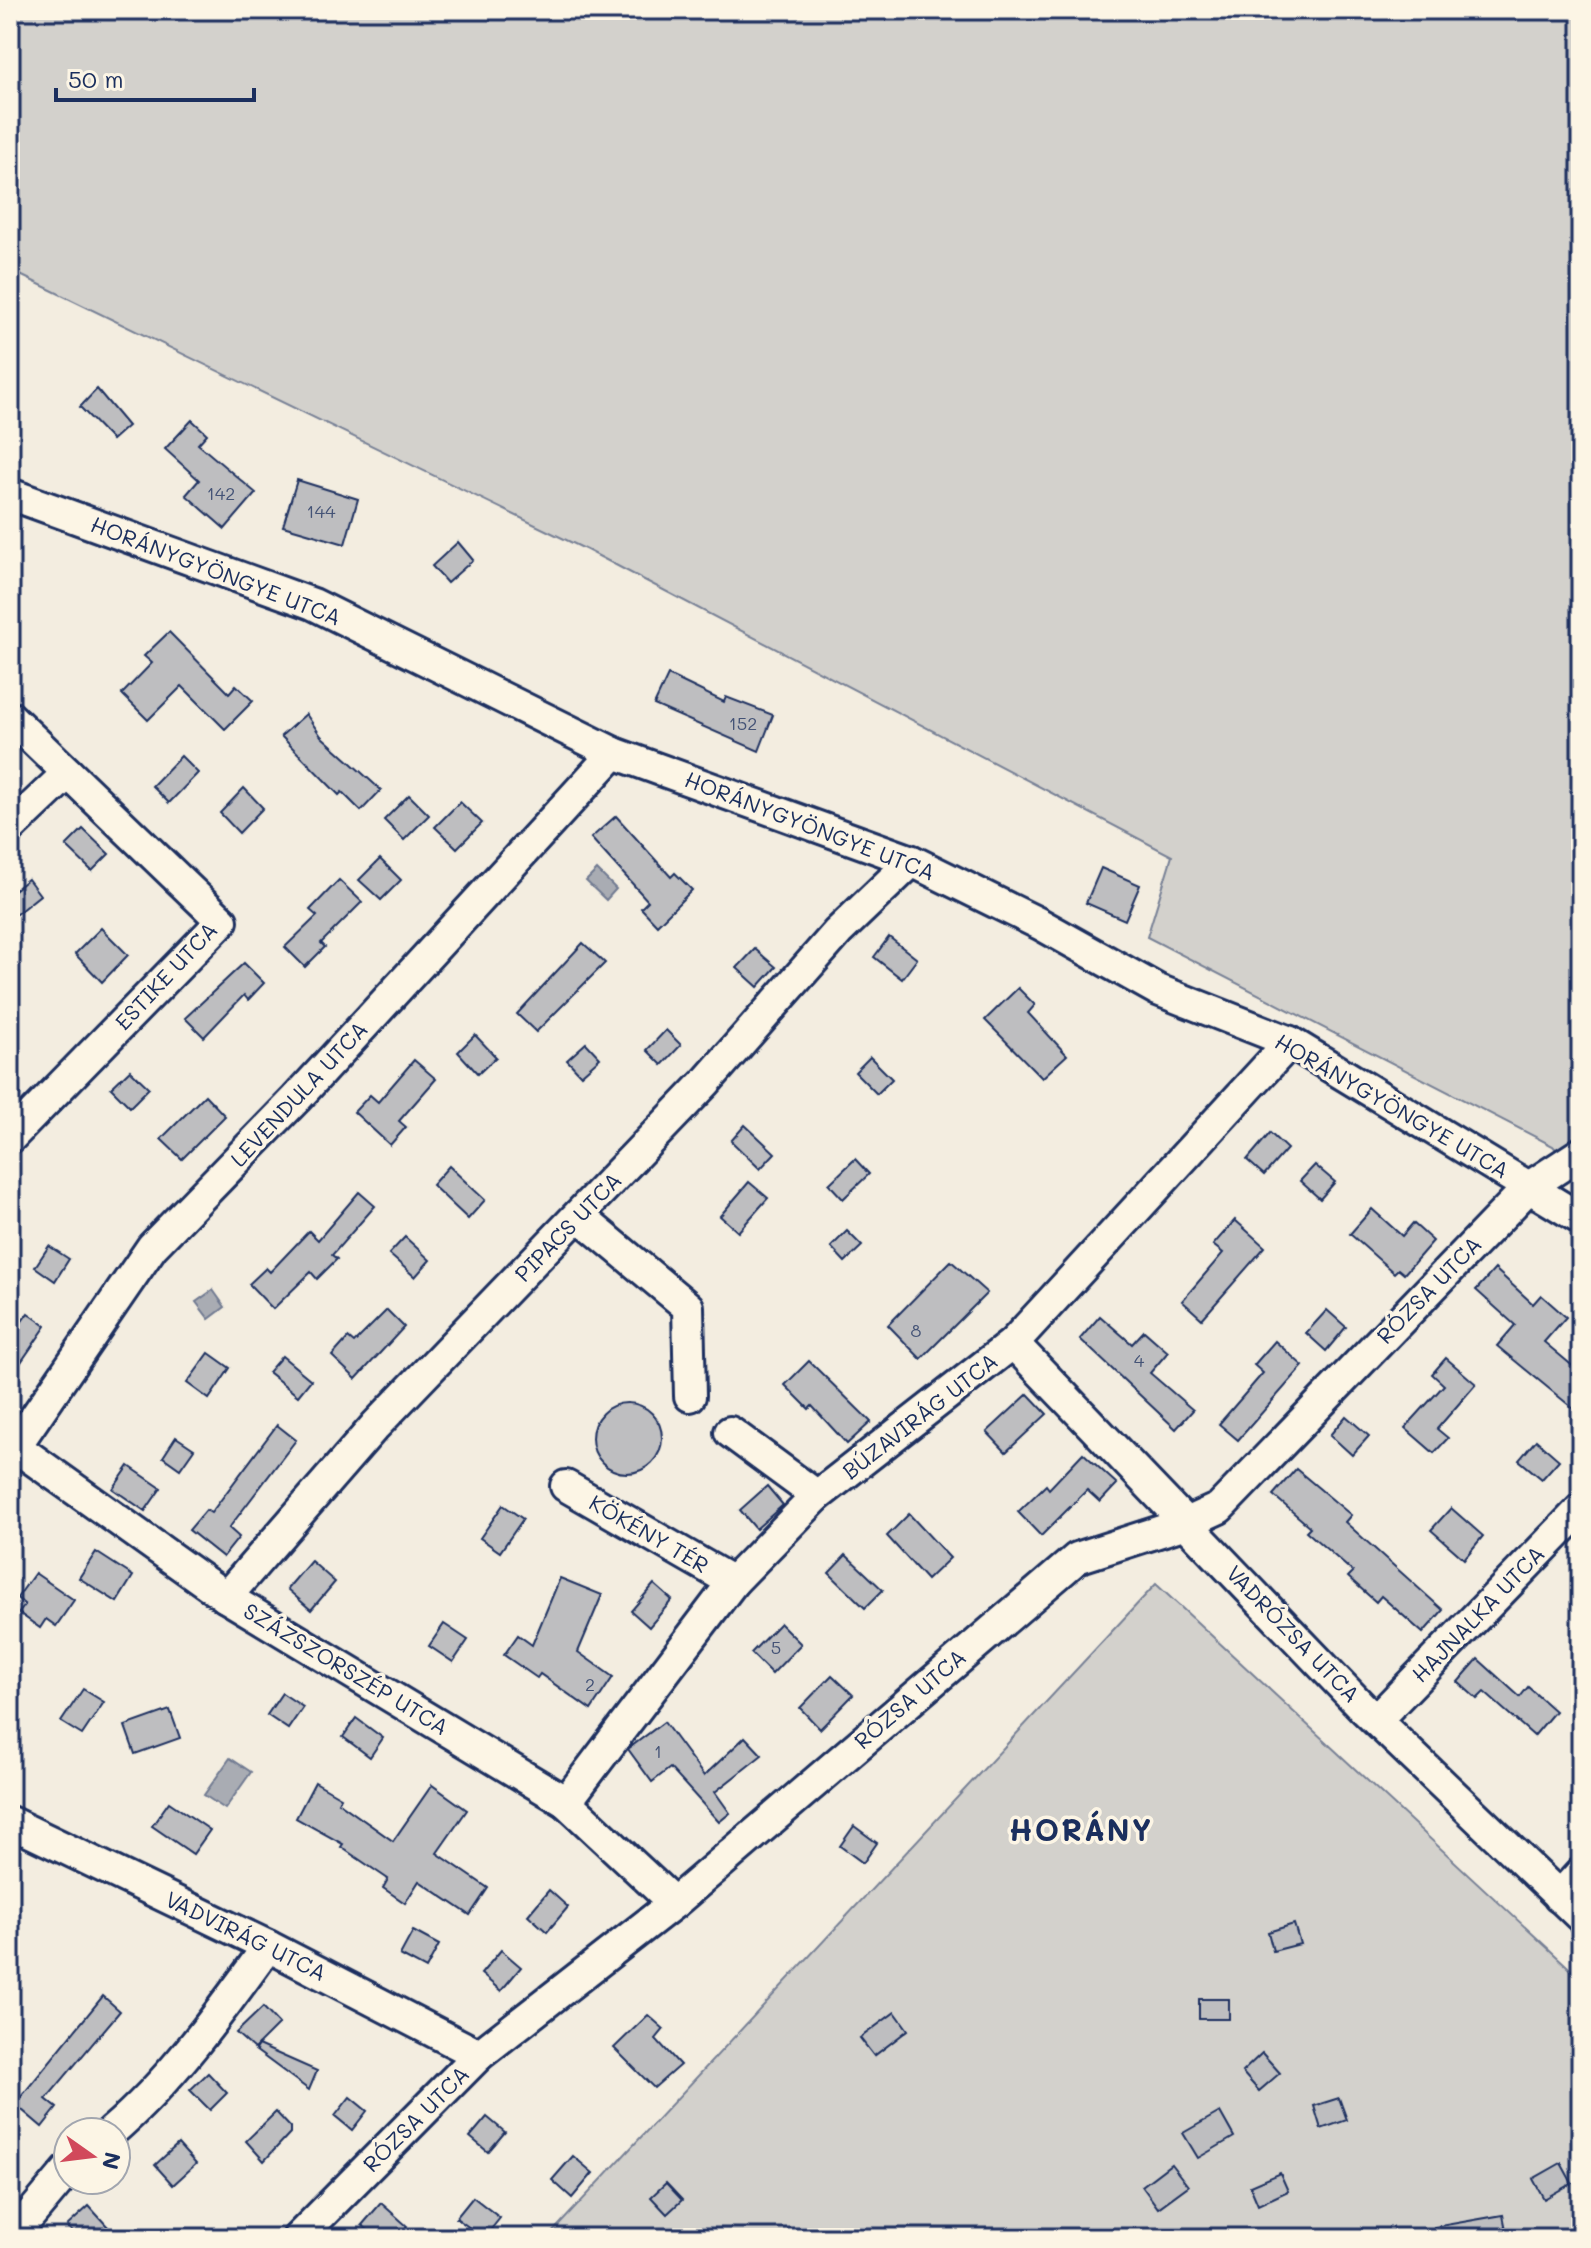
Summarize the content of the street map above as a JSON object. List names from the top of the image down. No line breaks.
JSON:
{"streets":{"street":["HORÁNYGYÖNGYE UTCA","ESTIKE UTCA","LEVENDULA UTCA","PIPACS UTCA","RÓZSA UTCA","BÚZAVIRÁG UTCA","KÖKÉNY TÉR","HAJNALKA UTCA","VADRÓZSA UTCA","SZÁZSZORSZÉP UTCA","VADVIRÁG UTCA"]},"crossings":[["HORÁNYGYÖNGYE UTCA","LEVENDULA UTCA"],["HORÁNYGYÖNGYE UTCA","PIPACS UTCA"],["HORÁNYGYÖNGYE UTCA","RÓZSA UTCA"],["HORÁNYGYÖNGYE UTCA","BÚZAVIRÁG UTCA"],["LEVENDULA UTCA","SZÁZSZORSZÉP UTCA"],["PIPACS UTCA","SZÁZSZORSZÉP UTCA"],["RÓZSA UTCA","VADRÓZSA UTCA"],["RÓZSA UTCA","SZÁZSZORSZÉP UTCA"],["RÓZSA UTCA","VADVIRÁG UTCA"],["BÚZAVIRÁG UTCA","KÖKÉNY TÉR"],["BÚZAVIRÁG UTCA","VADRÓZSA UTCA"],["BÚZAVIRÁG UTCA","SZÁZSZORSZÉP UTCA"],["HAJNALKA UTCA","VADRÓZSA UTCA"]],"districts":["HORÁNY"],"house_numbers":["142","144","152","8","4","5","2","1"],"scale_bar":"50 m","north":"right"}
